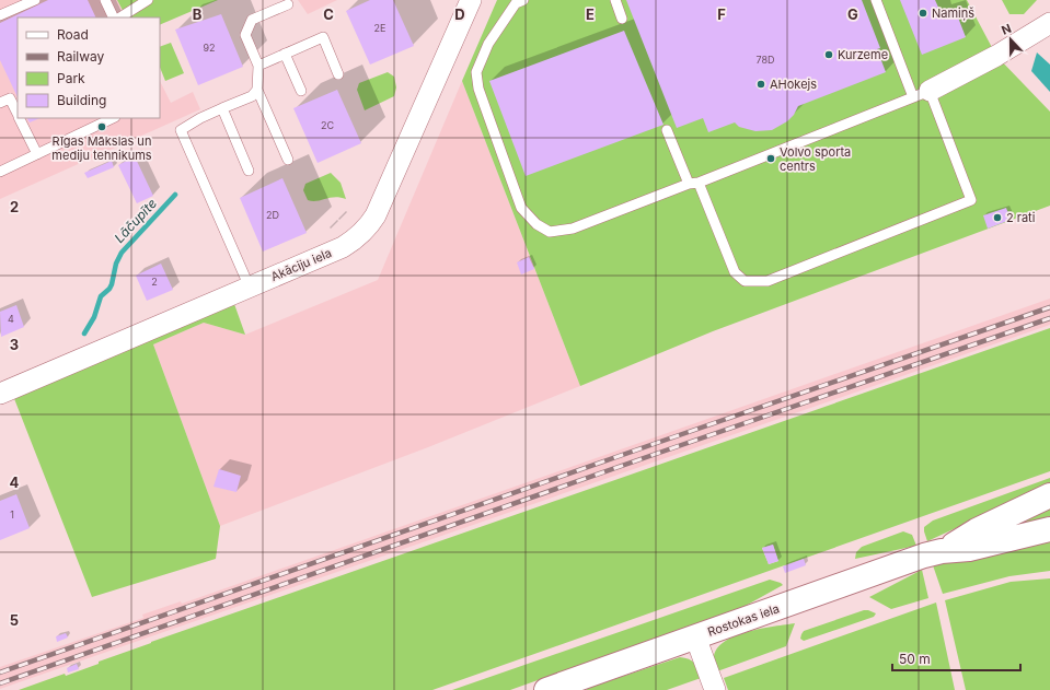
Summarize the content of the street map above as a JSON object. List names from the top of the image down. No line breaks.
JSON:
{"streets":{"street":["Akāciju iela","Rostokas iela"]},"water":["Lāčupīte"],"places":["Namiņš","Kurzeme","AHokejs","Rīgas Mākslas un mediju tehnikums","Volvo sporta centrs","2 rati"],"house_numbers":["2E","92","78D","2C","2D","2","4","1"],"legend":["Road","Railway","Park","Building"],"scale_bar":"50 m","north":"top","grid":{"columns":["B","C","D","E","F","G"],"rows":["2","3","4","5"]}}
